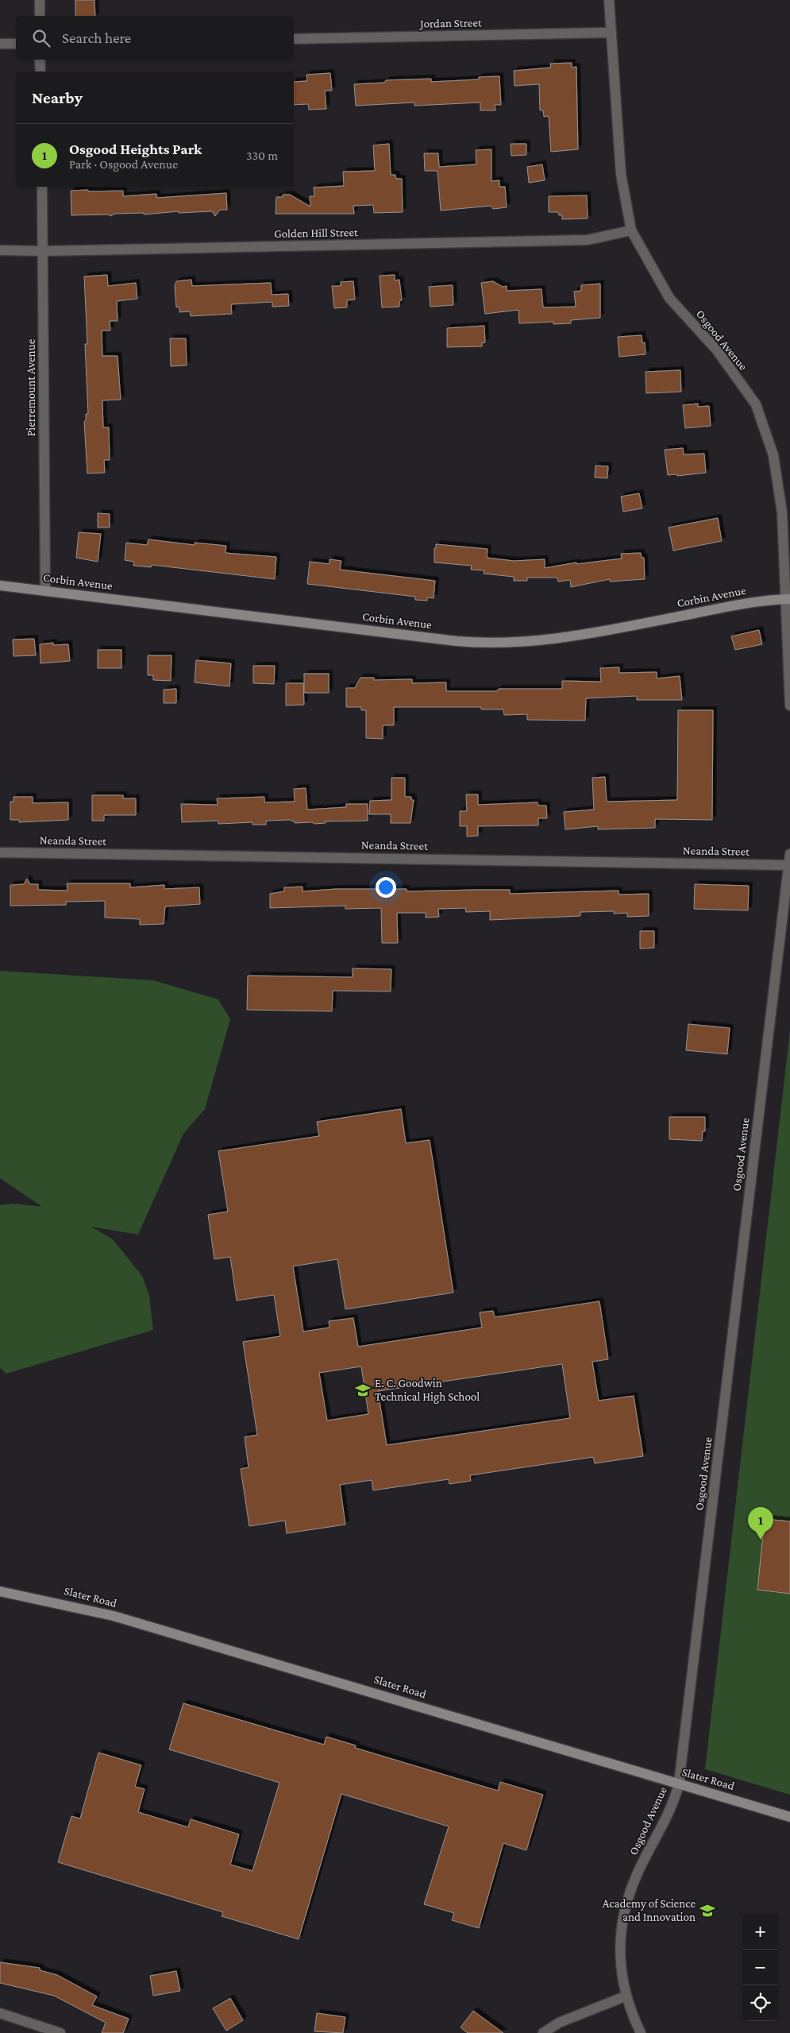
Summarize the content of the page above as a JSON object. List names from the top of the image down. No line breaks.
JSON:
{"streets":{"main road":["Corbin Avenue","Slater Road"],"street":["Jordan Street","Golden Hill Street","Osgood Avenue","Pierremount Avenue","Neanda Street"]},"crossings":[["Jordan Street","Osgood Avenue"],["Golden Hill Street","Osgood Avenue"],["Golden Hill Street","Pierremount Avenue"],["Osgood Avenue","Corbin Avenue"],["Osgood Avenue","Neanda Street"],["Osgood Avenue","Slater Road"],["Pierremount Avenue","Corbin Avenue"]],"places":{"school or university":["E. C. Goodwin Technical High School","Academy of Science and Innovation"]},"page":{"search":"Search here","heading":"Nearby","list":[{"mark":"1","name":"Osgood Heights Park","note":"Park · Osgood Avenue","value":"330 m"}],"pins":"1","map_buttons":["+","−"]}}
